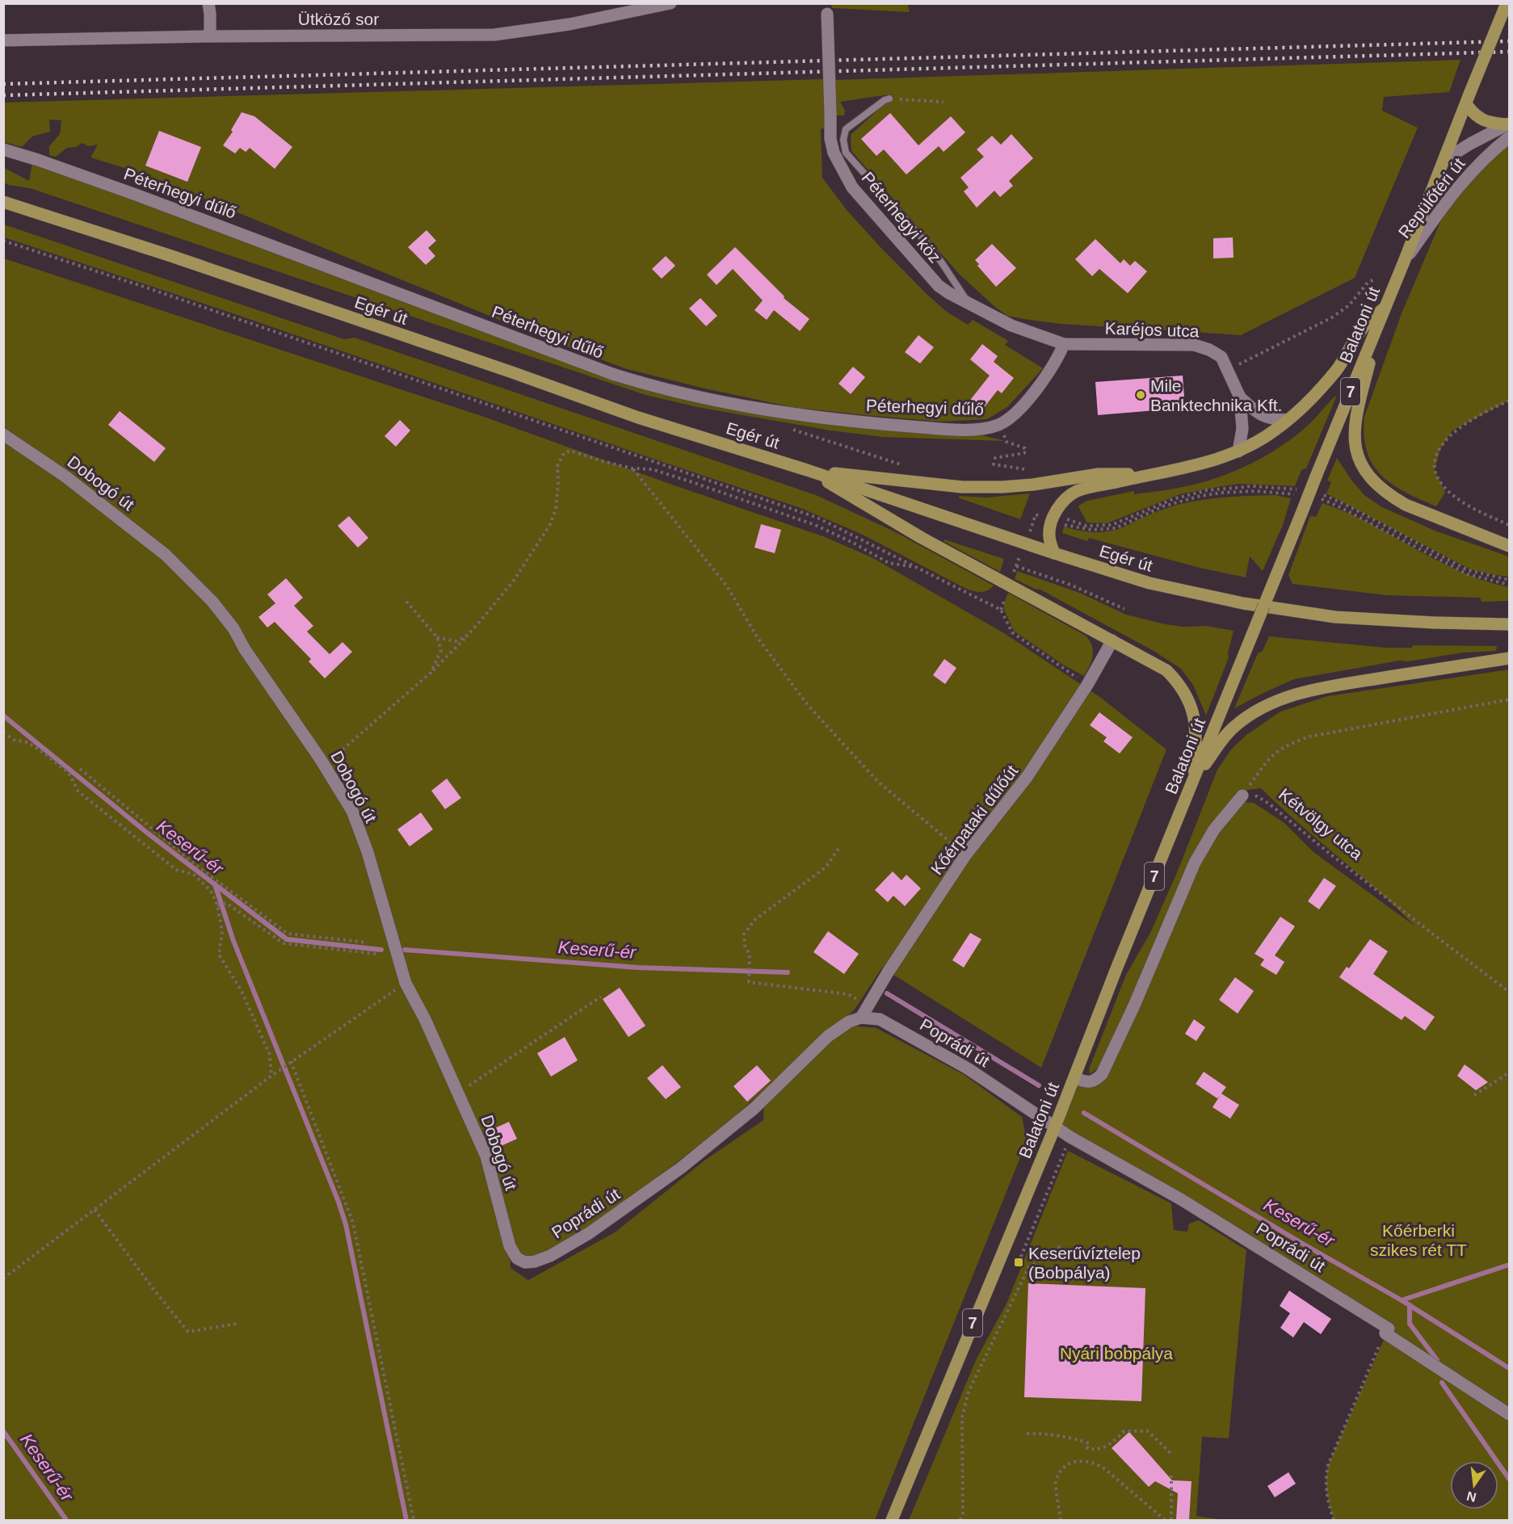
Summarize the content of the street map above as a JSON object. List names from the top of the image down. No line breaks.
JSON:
{"streets":{"main road":["Egér út","Balatoni út","7"],"street":["Ütköző sor","Péterhegyi dűlő","Repülőtéri út","Péterhegyi köz","Karéjos utca","Dobogó út","Kőérpataki dűlőút","Poprádi út"],"path":["Kétvölgy utca"]},"crossings":[["Péterhegyi dűlő","Péterhegyi köz"],["Péterhegyi dűlő","Karéjos utca"],["Repülőtéri út","Balatoni út"],["Péterhegyi köz","Karéjos utca"],["Balatoni út","Poprádi út"],["Dobogó út","Poprádi út"],["Kőérpataki dűlőút","Poprádi út"]],"water":["Keserű-ér"],"parks":["Kőérberki szikes rét TT","Nyári bobpálya"],"places":{"other":["Mile Banktechnika Kft."],"transit":["Keserűvíztelep (Bobpálya)"]},"north":"bottom"}
